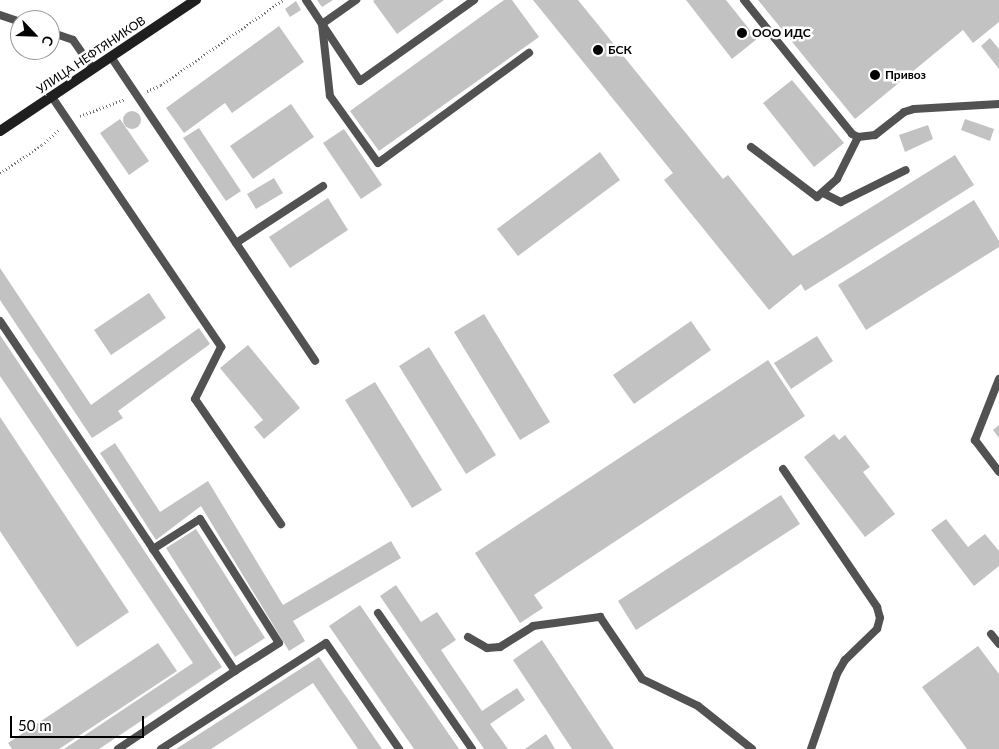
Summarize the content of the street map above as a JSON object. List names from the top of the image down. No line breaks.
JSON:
{"streets":{"main road":["УЛИЦА НЕФТЯНИКОВ"]},"places":["ООО ИДС","БСК","Привоз"],"scale_bar":"50 m","north":"bottom right"}
